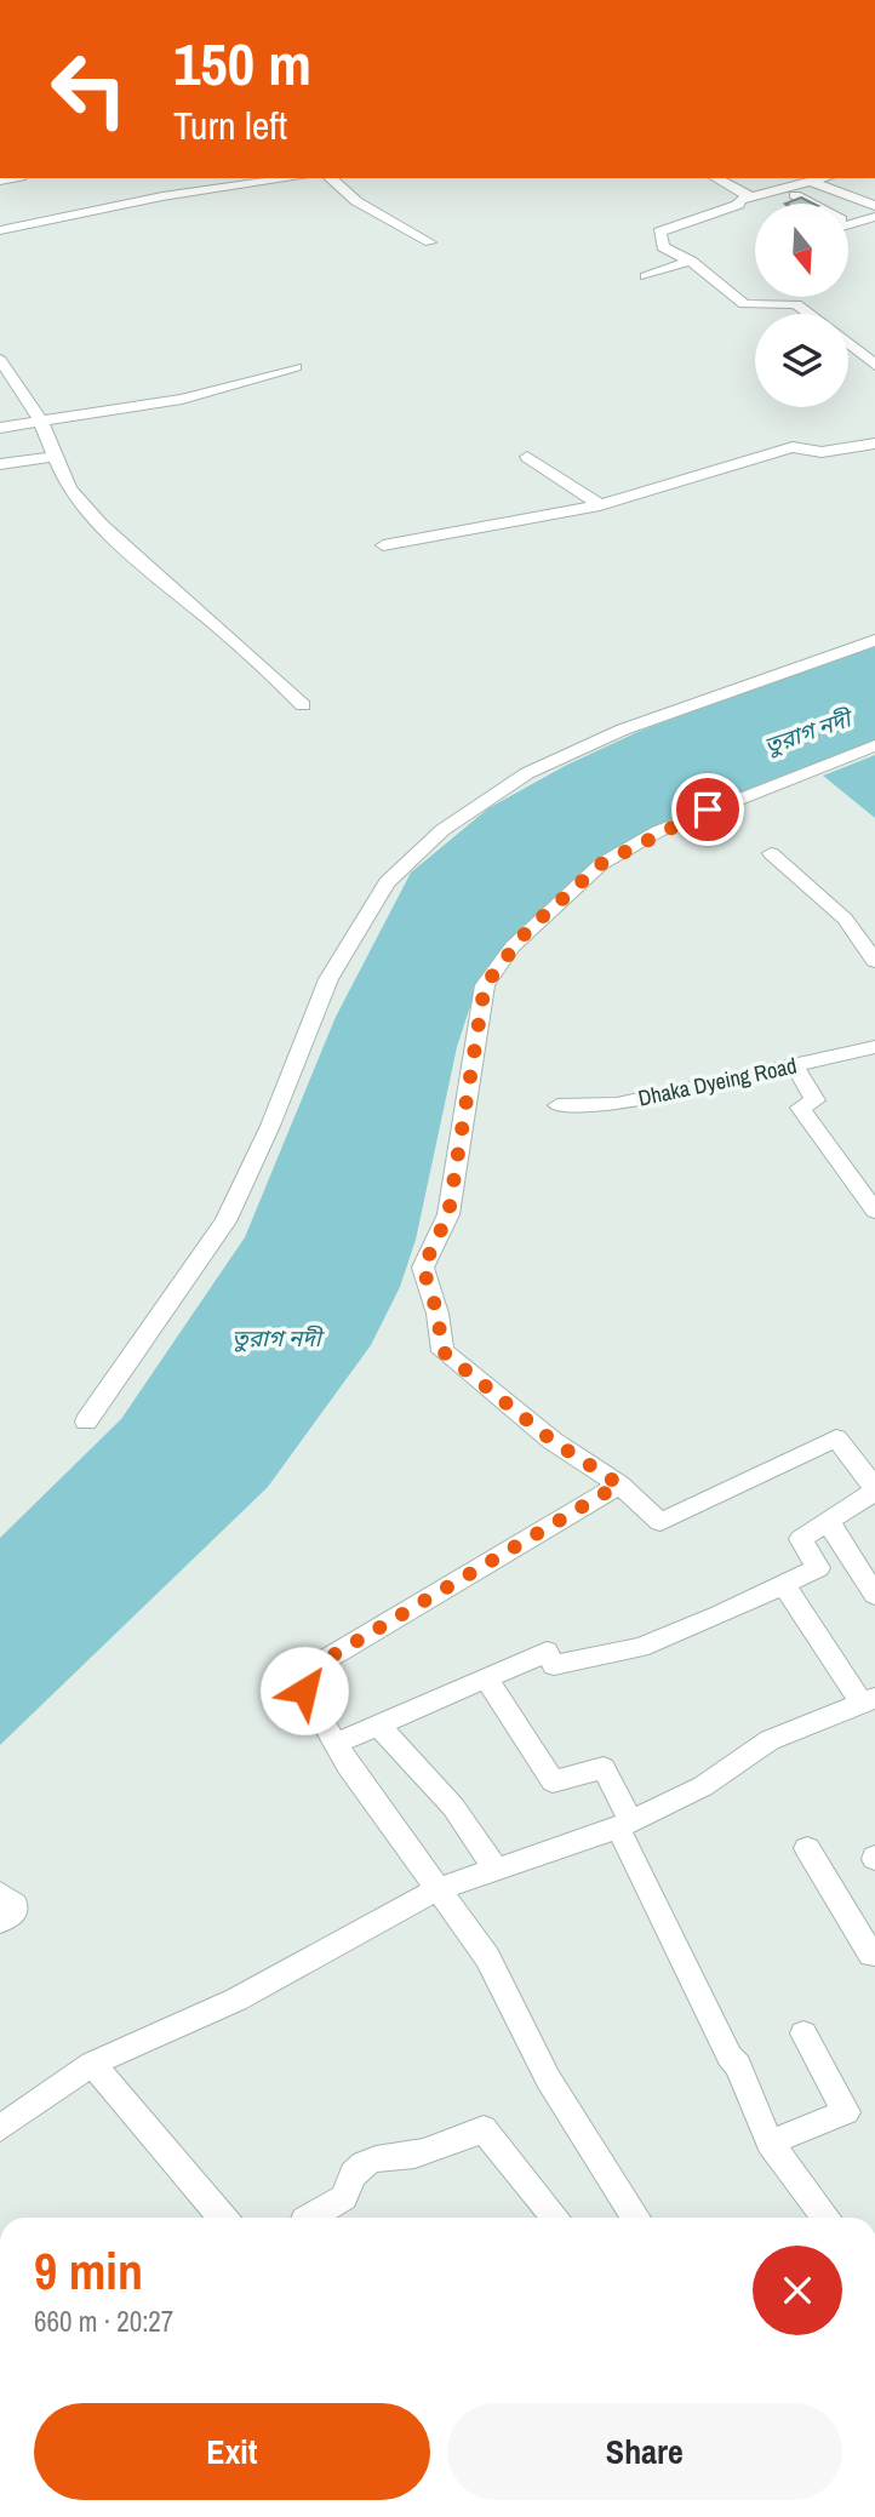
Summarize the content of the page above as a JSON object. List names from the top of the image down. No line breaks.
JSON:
{"streets":{"street":["Dhaka Dyeing Road"]},"water":["তুরাগ নদী"],"north":"bottom","page":{"turn":["150 m","Turn left"],"heading":["9 min","660 m · 20:27"],"buttons":["Exit","Share"]}}
